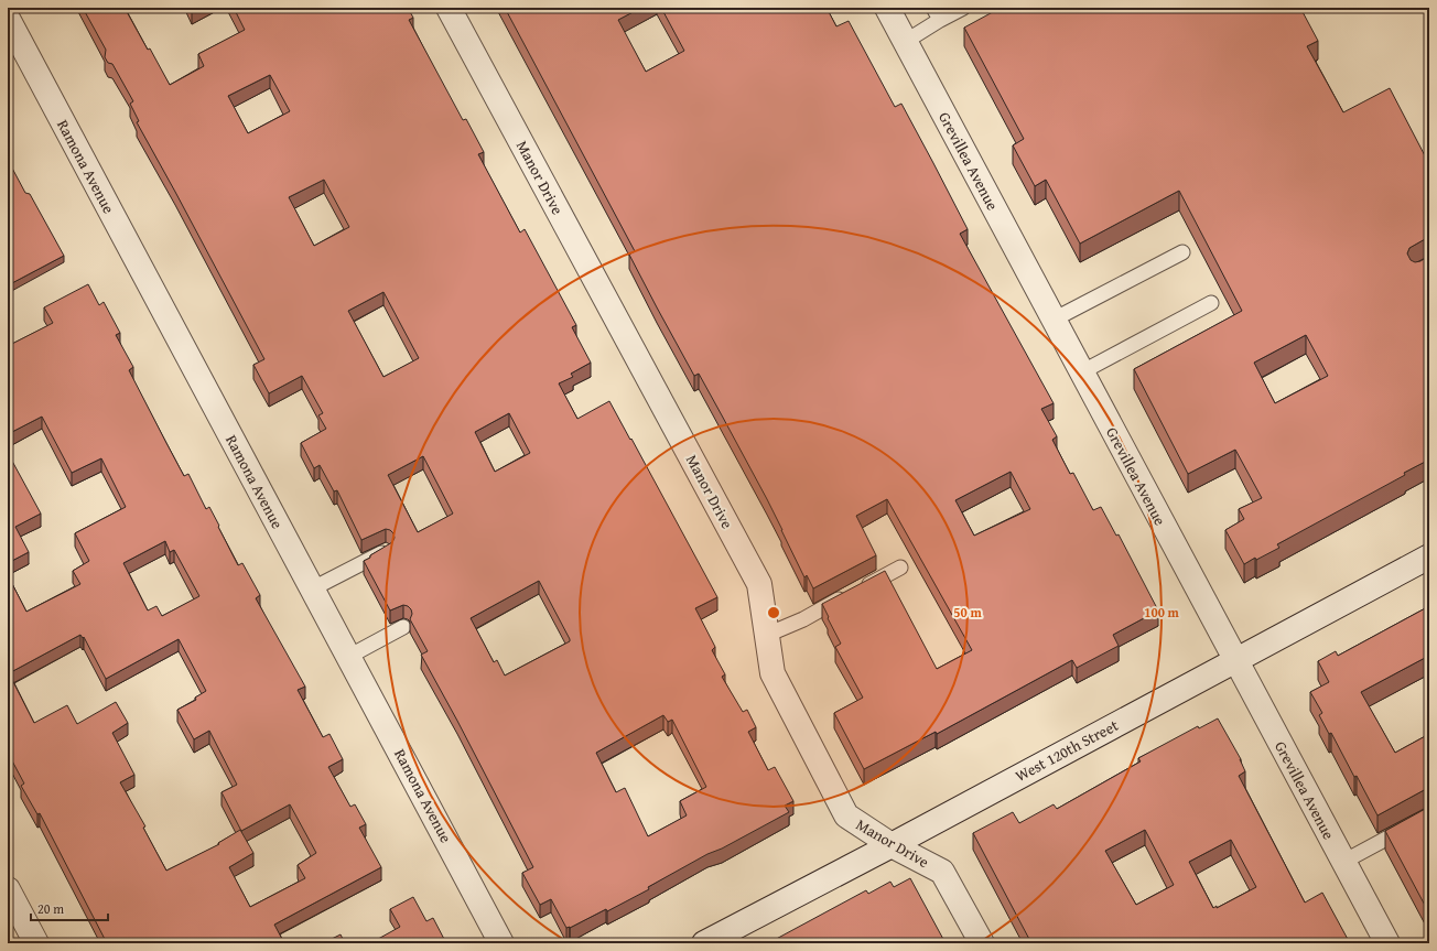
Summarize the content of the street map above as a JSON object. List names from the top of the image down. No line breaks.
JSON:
{"streets":{"street":["Grevillea Avenue","Ramona Avenue","Manor Drive","West 120th Street"]},"crossings":[["Grevillea Avenue","West 120th Street"],["Manor Drive","West 120th Street"]],"scale_bar":"20 m","rings":["50 m","100 m"]}
